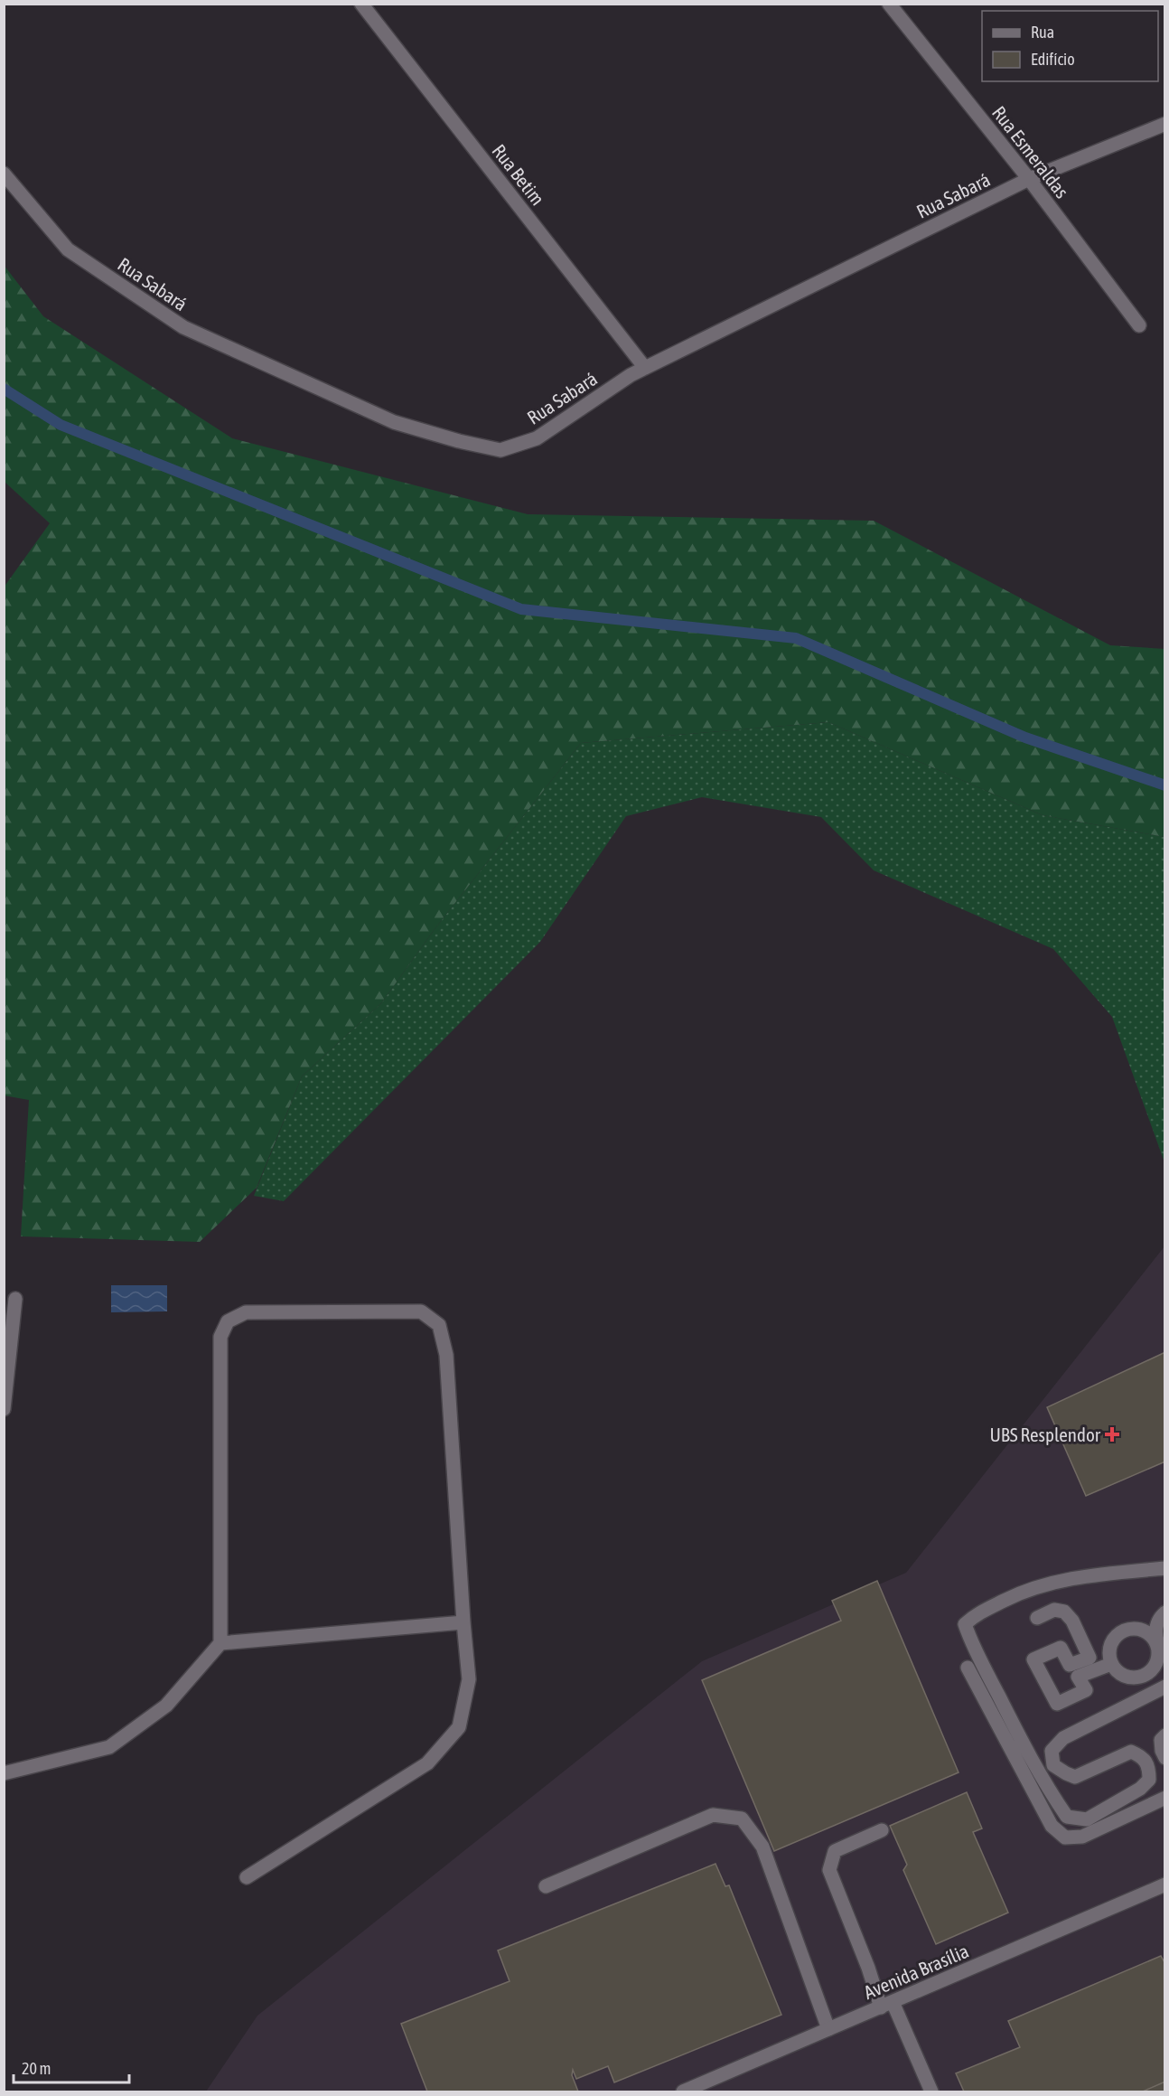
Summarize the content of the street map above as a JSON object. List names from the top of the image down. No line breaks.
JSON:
{"streets":{"street":["Rua Esmeraldas","Rua Betim","Rua Sabará","Avenida Brasília"]},"crossings":[["Rua Esmeraldas","Rua Sabará"],["Rua Betim","Rua Sabará"]],"places":{"health":["UBS Resplendor"]},"legend":["Rua","Edifício"],"scale_bar":"20 m"}
